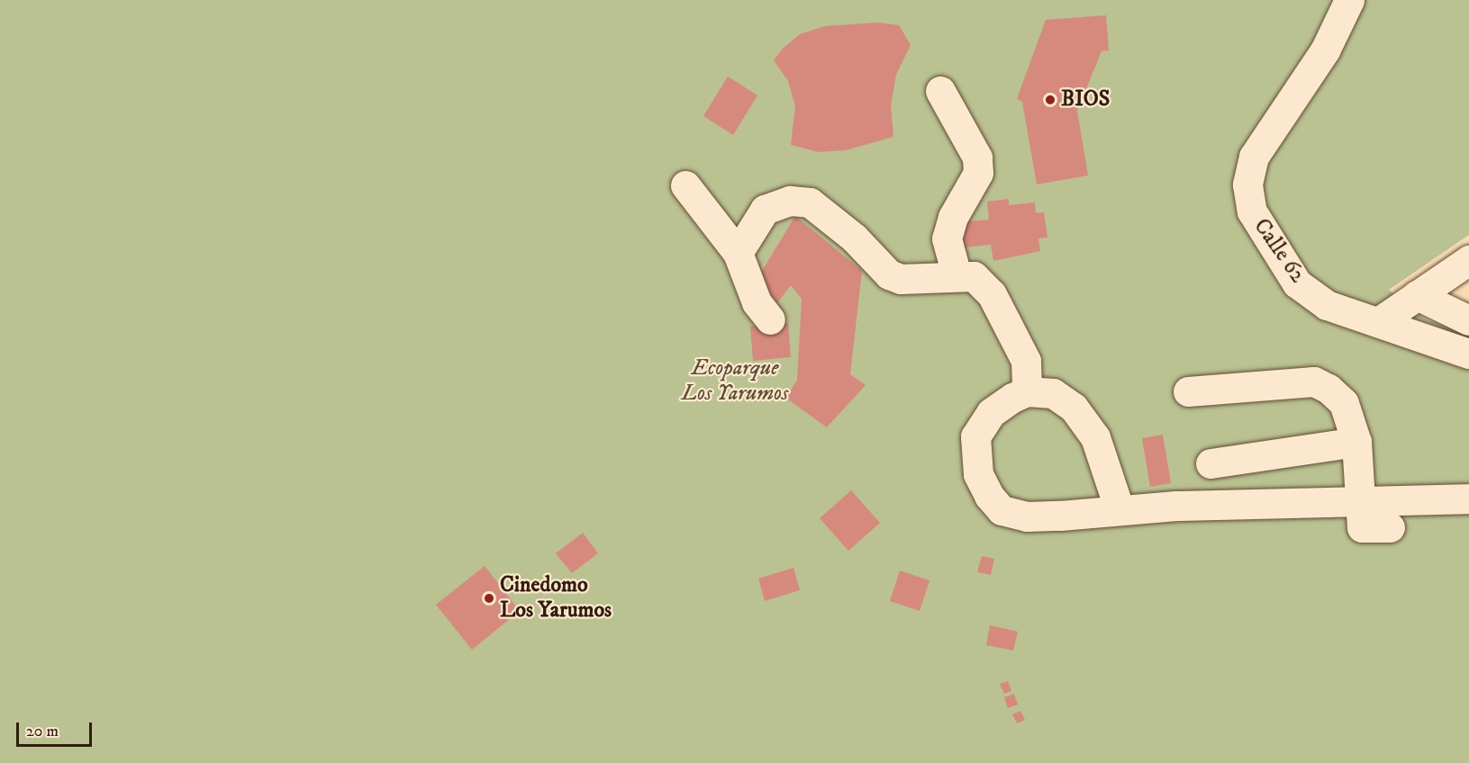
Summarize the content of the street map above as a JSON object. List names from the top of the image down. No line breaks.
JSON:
{"streets":{"street":["Calle 62"]},"parks":["Ecoparque Los Yarumos"],"places":["BIOS","Cinedomo Los Yarumos"],"scale_bar":"20 m"}
